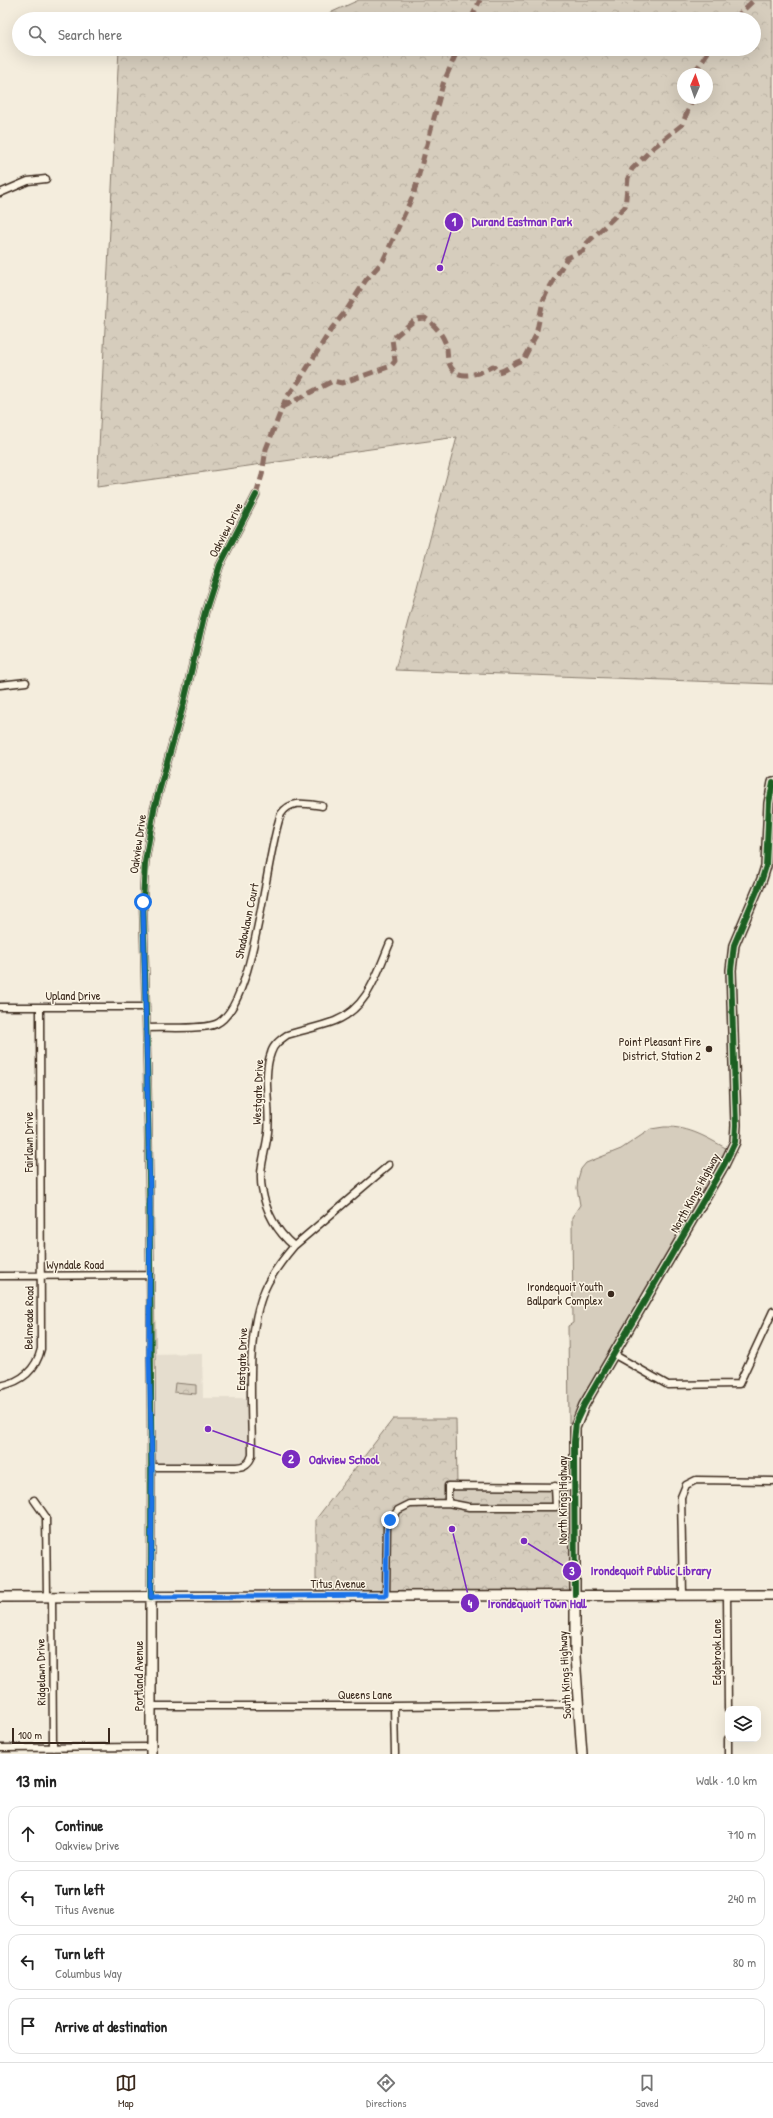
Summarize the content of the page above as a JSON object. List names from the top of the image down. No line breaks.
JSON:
{"streets":{"main road":["North Kings Highway","Titus Avenue","South Kings Highway","Portland Avenue"],"street":["Oakview Drive","Shadowlawn Court","Upland Drive","Westgate Drive","Fairlawn Drive","Wyndale Road","Belmeade Road","Eastgate Drive","Edgebrook Lane","Ridgelawn Drive","Queens Lane"]},"crossings":[["Oakview Drive","Shadowlawn Court"],["Oakview Drive","Upland Drive"],["Oakview Drive","Wyndale Road"],["Oakview Drive","Eastgate Drive"],["Oakview Drive","Titus Avenue"],["Oakview Drive","Portland Avenue"],["Upland Drive","Fairlawn Drive"],["Westgate Drive","Eastgate Drive"],["Fairlawn Drive","Wyndale Road"],["Fairlawn Drive","Belmeade Road"],["North Kings Highway","Titus Avenue"],["North Kings Highway","South Kings Highway"],["Wyndale Road","Belmeade Road"],["Titus Avenue","Edgebrook Lane"],["Titus Avenue","Ridgelawn Drive"],["Titus Avenue","South Kings Highway"],["Titus Avenue","Portland Avenue"],["South Kings Highway","Queens Lane"],["Portland Avenue","Queens Lane"]],"places":["Durand Eastman Park","Point Pleasant Fire District, Station 2","Irondequoit Youth Ballpark Complex","Oakview School","Irondequoit Town Hall","Irondequoit Public Library"],"scale_bar":"100 m","north":"top","page":{"search":"Search here","scale":"100 m","heading":["13 min","Walk · 1.0 km"],"list":[["Continue","Oakview Drive","710 m"],["Turn left","Titus Avenue","240 m"],["Turn left","Columbus Way","80 m"],"Arrive at destination"],"nav":["Map","Directions","Saved"]}}
